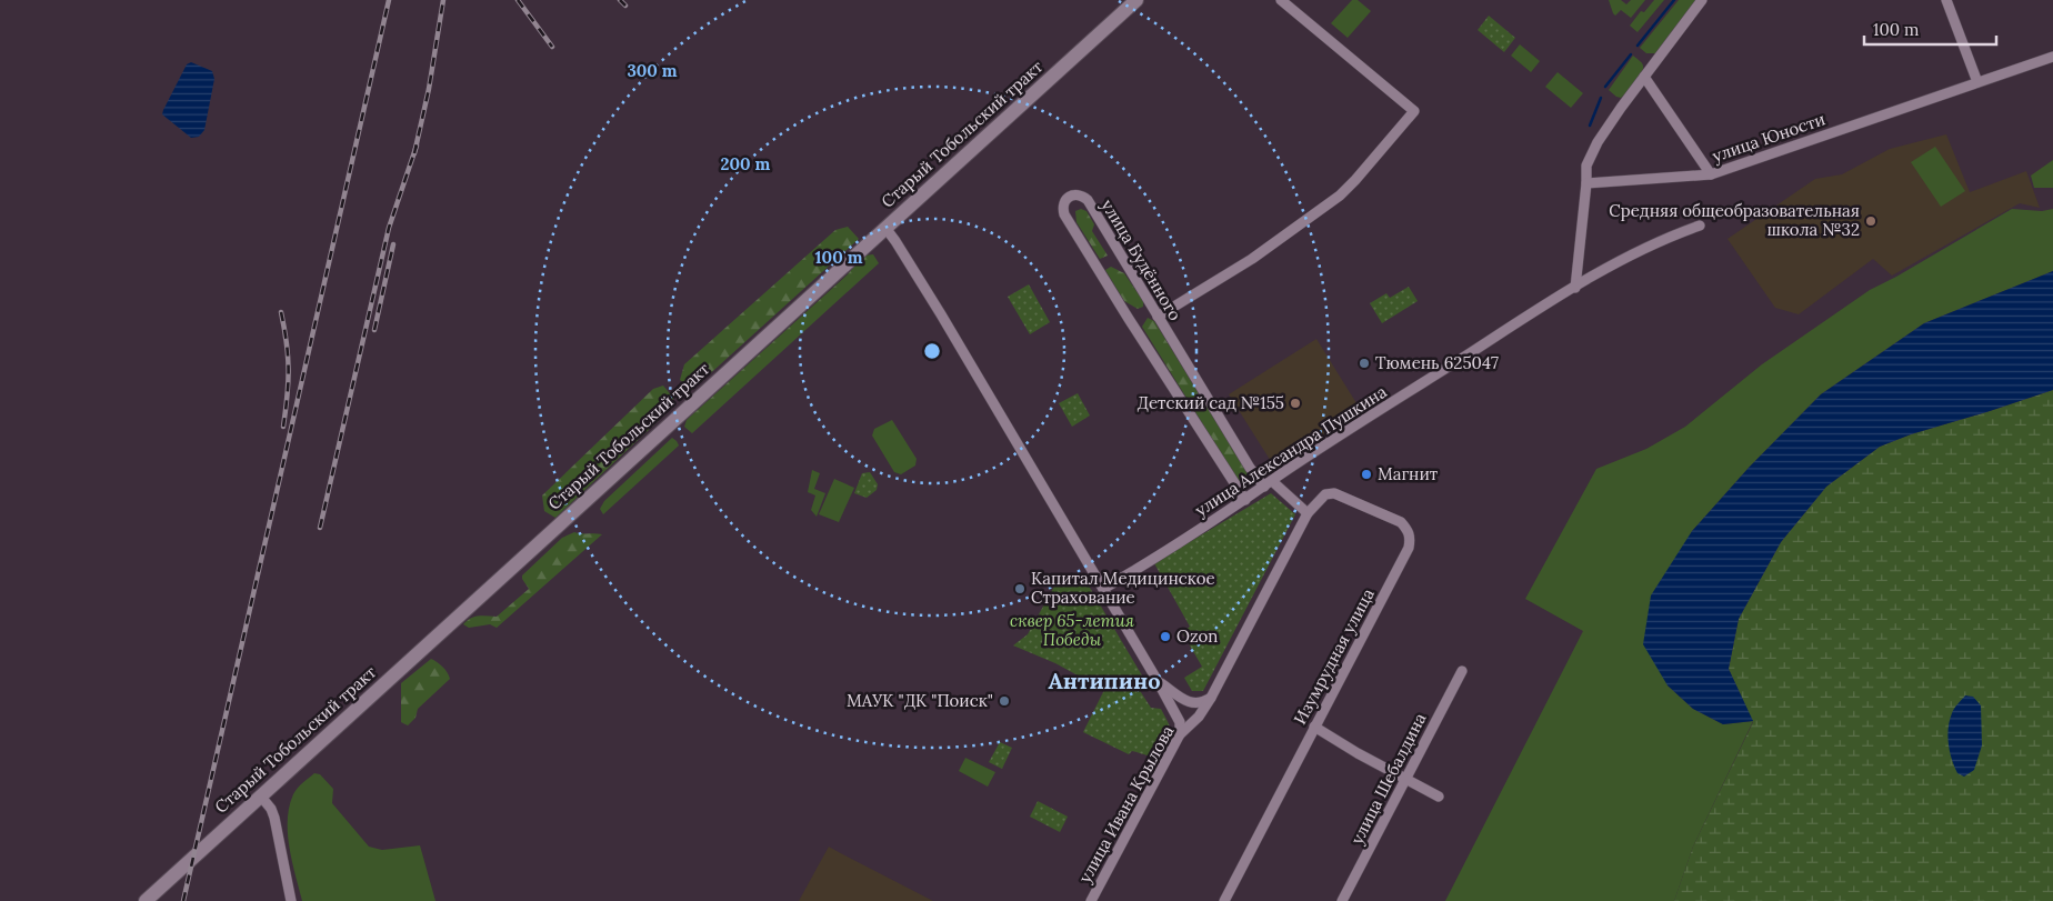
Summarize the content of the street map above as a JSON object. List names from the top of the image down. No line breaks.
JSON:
{"streets":{"street":["Старый Тобольский тракт","улица Юности","улица Будённого","улица Александра Пушкина","Изумрудная улица","улица Шебалдина","улица Ивана Крылова"]},"crossings":[["улица Будённого","улица Александра Пушкина"],["улица Будённого","Изумрудная улица"],["улица Будённого","улица Ивана Крылова"],["Изумрудная улица","улица Ивана Крылова"]],"districts":["Антипино"],"parks":["сквер 65-летия Победы"],"places":["Средняя общеобразовательная школа №32","Тюмень 625047","Детский сад №155","Магнит","Капитал Медицинское Страхование","Ozon","МАУК \"ДК \"Поиск\""],"scale_bar":"100 m","rings":["300 m","200 m","100 m"]}
